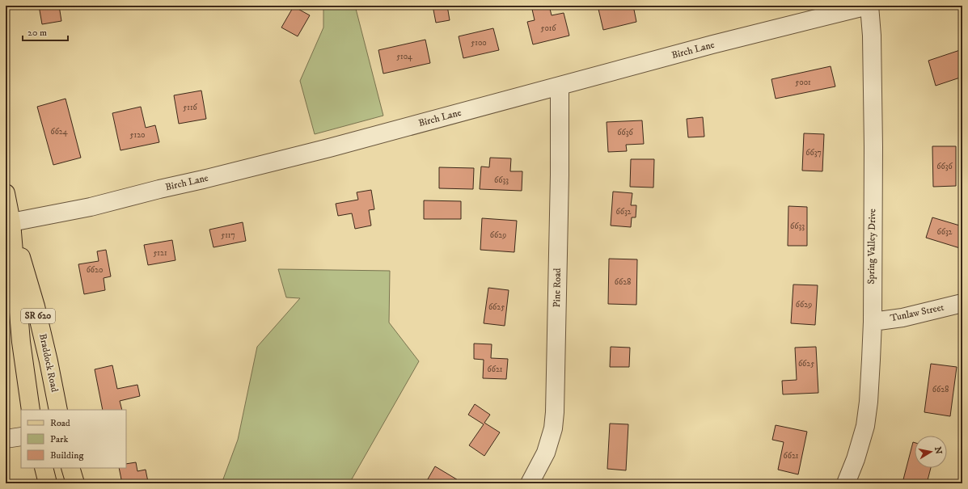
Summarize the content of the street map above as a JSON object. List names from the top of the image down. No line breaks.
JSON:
{"streets":{"main road":["SR 620","Braddock Road"],"street":["Birch Lane","Spring Valley Drive","Pine Road","Tunlaw Street"]},"crossings":[["Birch Lane","Spring Valley Drive"],["Birch Lane","Pine Road"],["Birch Lane","Braddock Road"],["Spring Valley Drive","Tunlaw Street"]],"house_numbers":["5016","5100","5104","5001","5116","6624","6636","5120","6637","6636","6633","6632","6633","6632","5117","6629","5121","6620","6628","6629","6625","6625","6621","6628","6621"],"legend":["Road","Park","Building"],"scale_bar":"20 m","north":"right"}
